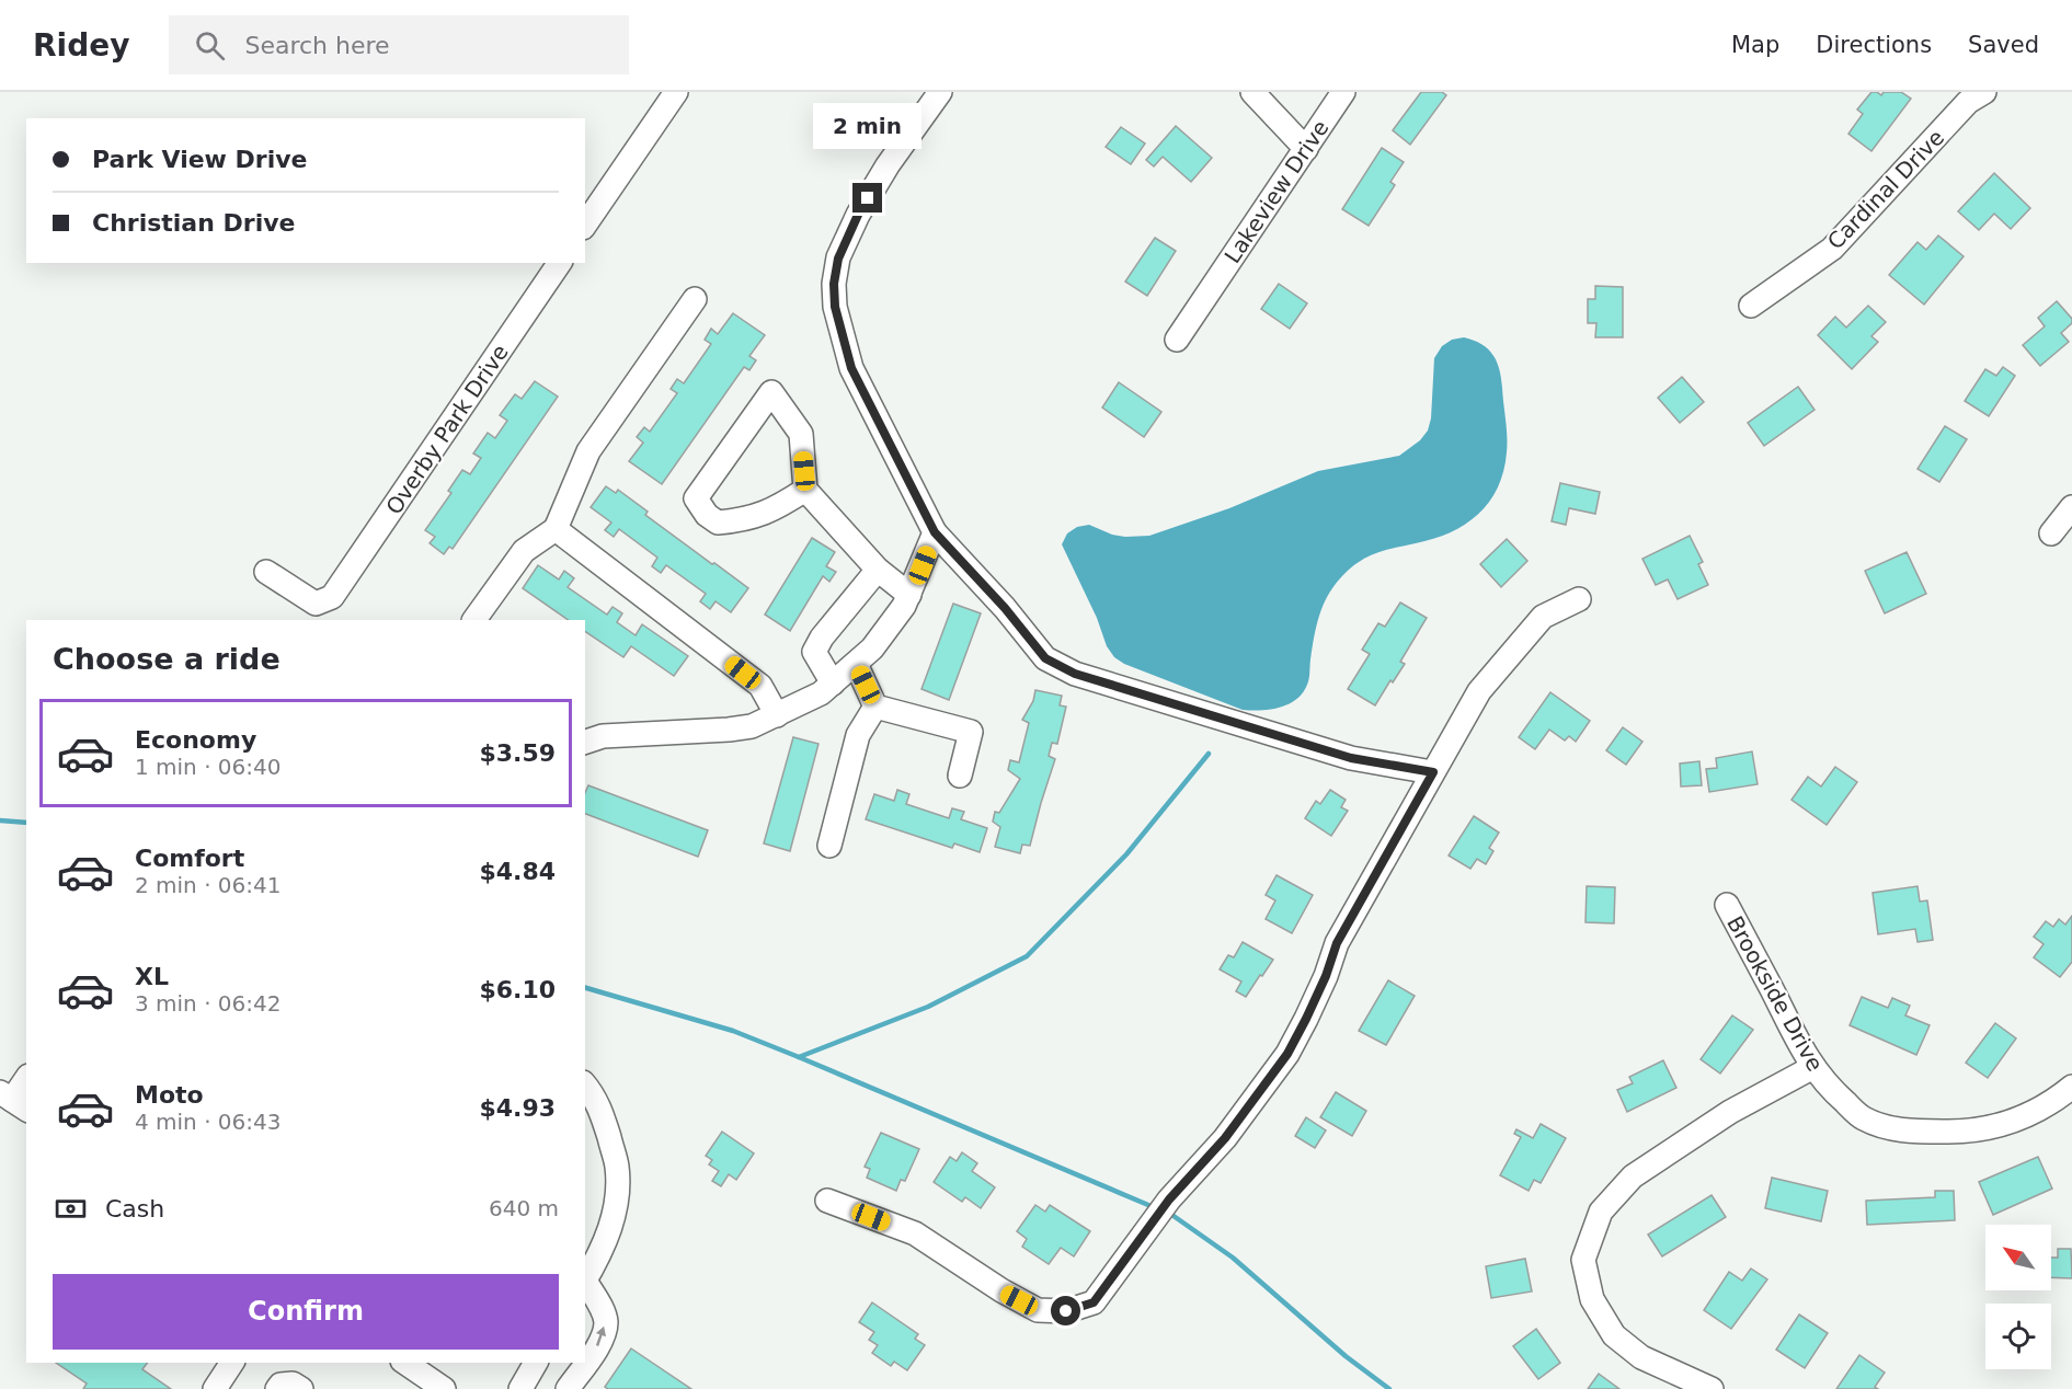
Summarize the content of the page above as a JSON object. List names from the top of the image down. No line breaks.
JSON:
{"streets":{"street":["Cardinal Drive","Lakeview Drive","Overby Park Drive","Brookside Drive"]},"north":"top left","page":{"header":"Ridey","search":"Search here","nav":["Map","Directions","Saved"],"bubble":"2 min","banner":["Park View Drive","Christian Drive"],"heading":"Choose a ride","list":[{"name":"Economy","note":"1 min · 06:40","value":"$3.59"},{"name":"Comfort","note":"2 min · 06:41","value":"$4.84"},{"name":"XL","note":"3 min · 06:42","value":"$6.10"},{"name":"Moto","note":"4 min · 06:43","value":"$4.93"}],"pay":["Cash","640 m"],"buttons":"Confirm"}}
